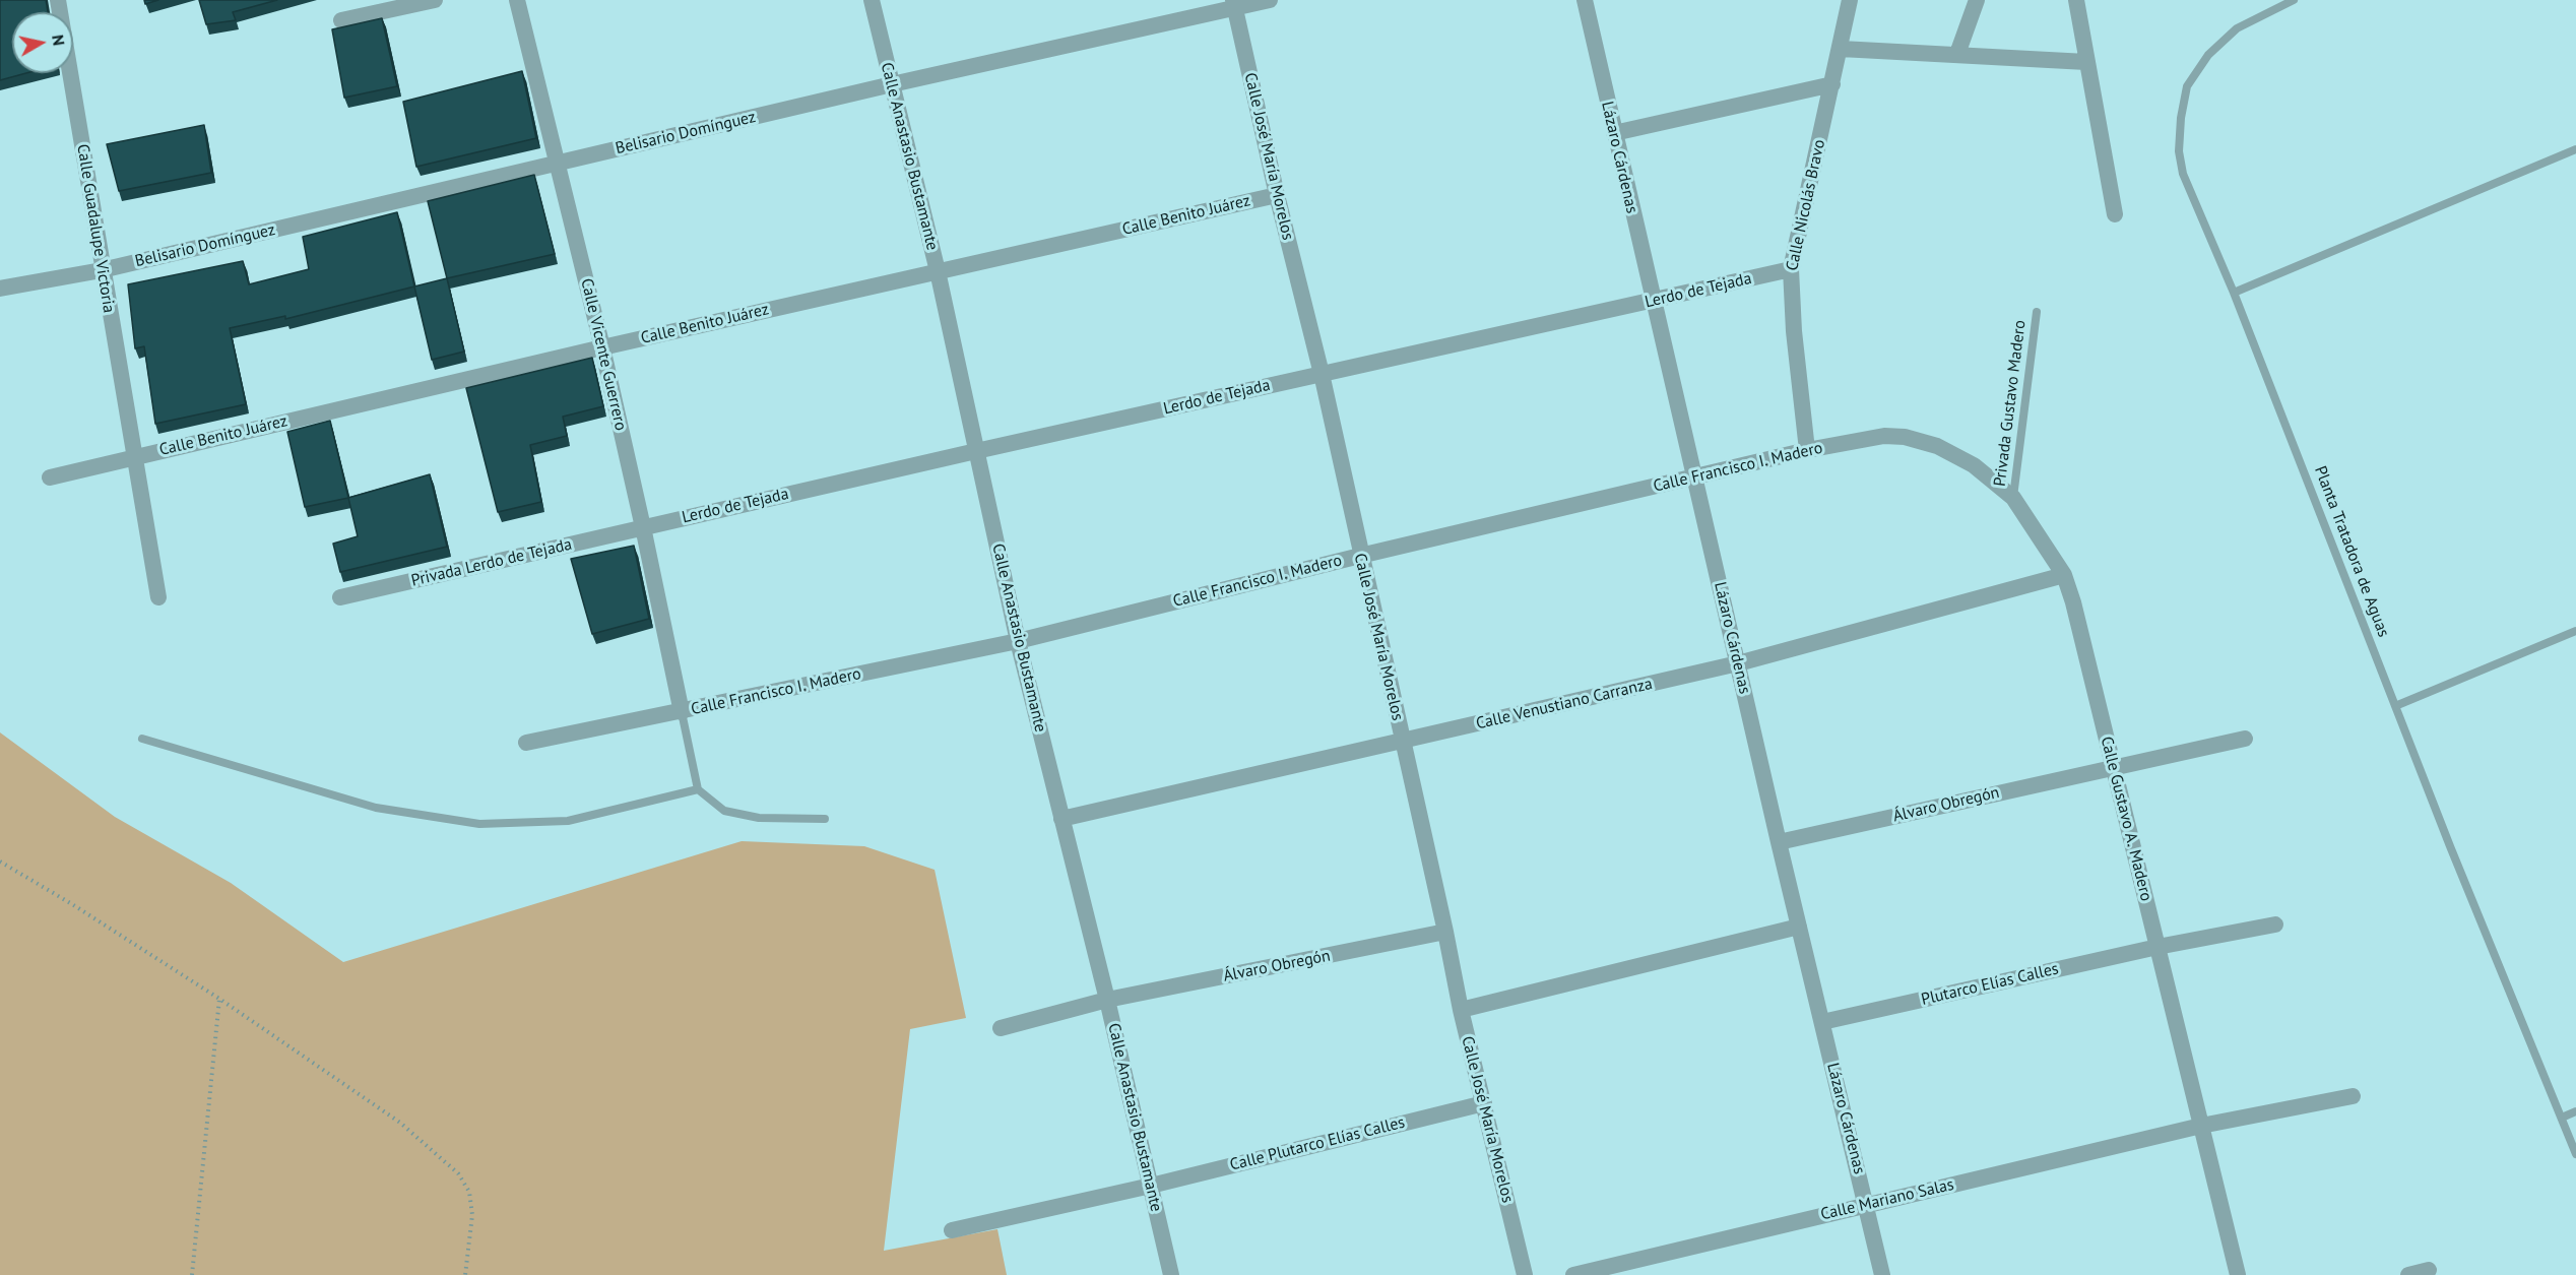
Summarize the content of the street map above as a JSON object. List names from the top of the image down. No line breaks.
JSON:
{"streets":{"street":["Belisario Domínguez","Calle Anastasio Bustamante","Calle José María Morelos","Lázaro Cárdenas","Calle Nicolás Bravo","Calle Benito Juárez","Calle Guadalupe Victoria","Lerdo de Tejada","Calle Vicente Guerrero","Calle Francisco I. Madero","Privada Lerdo de Tejada","Calle Venustiano Carranza","Álvaro Obregón","Calle Gustavo A. Madero","Plutarco Elías Calles","Calle Plutarco Elías Calles","Calle Mariano Salas"],"lane":["Privada Gustavo Madero","Planta Tratadora de Aguas"]},"crossings":[["Belisario Domínguez","Calle Anastasio Bustamante"],["Belisario Domínguez","Calle José María Morelos"],["Belisario Domínguez","Calle Guadalupe Victoria"],["Belisario Domínguez","Calle Vicente Guerrero"],["Calle Anastasio Bustamante","Calle Benito Juárez"],["Calle Anastasio Bustamante","Lerdo de Tejada"],["Calle Anastasio Bustamante","Calle Francisco I. Madero"],["Calle Anastasio Bustamante","Calle Venustiano Carranza"],["Calle Anastasio Bustamante","Álvaro Obregón"],["Calle Anastasio Bustamante","Calle Plutarco Elías Calles"],["Calle José María Morelos","Calle Benito Juárez"],["Calle José María Morelos","Lerdo de Tejada"],["Calle José María Morelos","Calle Francisco I. Madero"],["Calle José María Morelos","Calle Venustiano Carranza"],["Calle José María Morelos","Álvaro Obregón"],["Calle José María Morelos","Calle Plutarco Elías Calles"],["Lázaro Cárdenas","Lerdo de Tejada"],["Lázaro Cárdenas","Calle Francisco I. Madero"],["Lázaro Cárdenas","Calle Venustiano Carranza"],["Lázaro Cárdenas","Álvaro Obregón"],["Lázaro Cárdenas","Plutarco Elías Calles"],["Lázaro Cárdenas","Calle Mariano Salas"],["Calle Nicolás Bravo","Lerdo de Tejada"],["Calle Nicolás Bravo","Calle Francisco I. Madero"],["Calle Benito Juárez","Calle Guadalupe Victoria"],["Calle Benito Juárez","Calle Vicente Guerrero"],["Lerdo de Tejada","Calle Vicente Guerrero"],["Lerdo de Tejada","Privada Lerdo de Tejada"],["Calle Vicente Guerrero","Calle Francisco I. Madero"],["Calle Vicente Guerrero","Privada Lerdo de Tejada"],["Privada Gustavo Madero","Calle Gustavo A. Madero"],["Calle Francisco I. Madero","Calle Gustavo A. Madero"],["Calle Venustiano Carranza","Calle Gustavo A. Madero"],["Álvaro Obregón","Calle Gustavo A. Madero"],["Calle Gustavo A. Madero","Plutarco Elías Calles"],["Calle Gustavo A. Madero","Calle Mariano Salas"]],"north":"right"}
